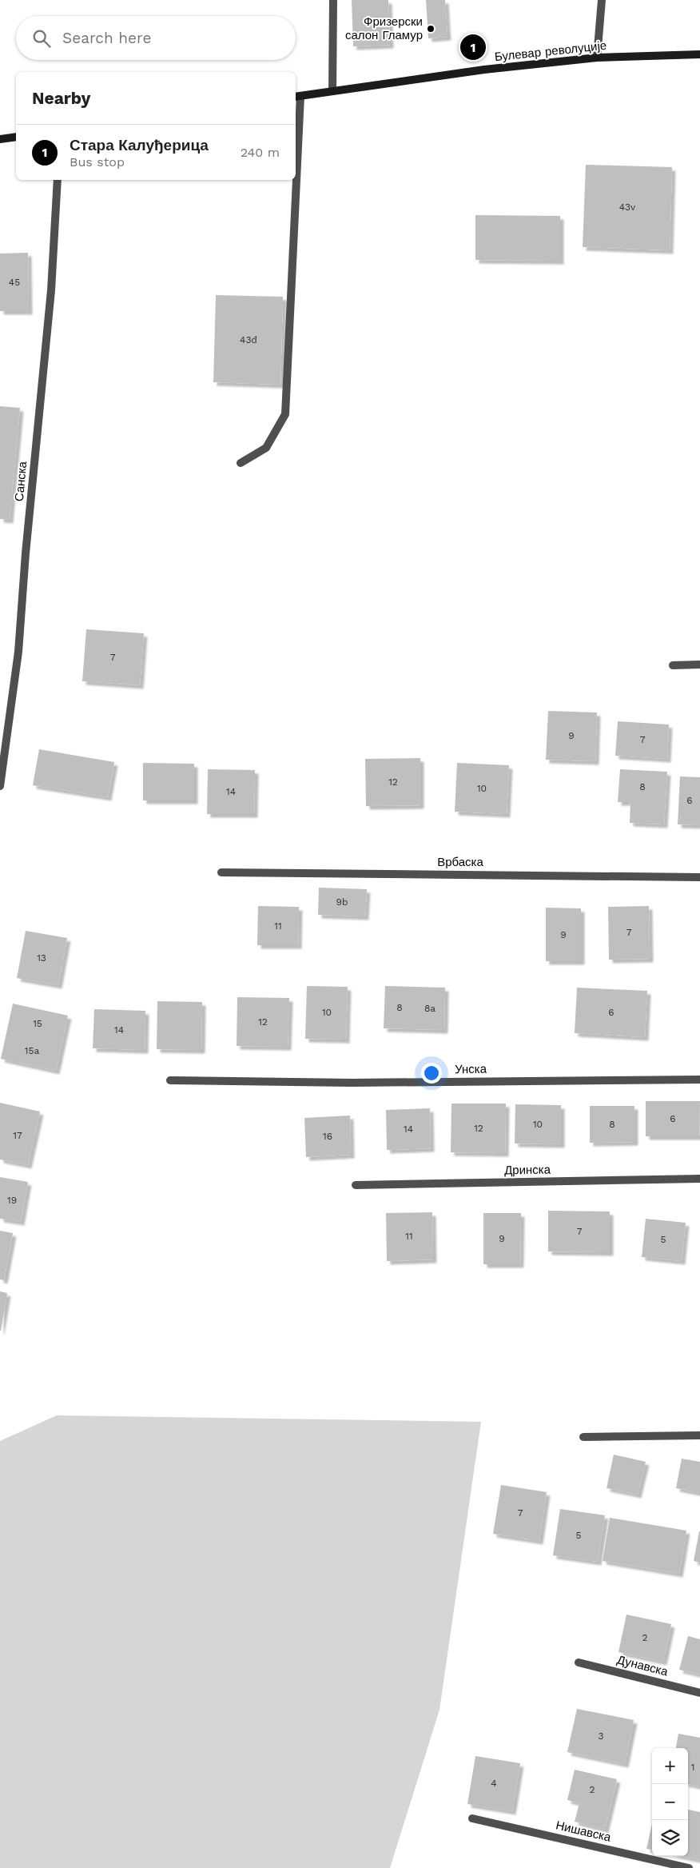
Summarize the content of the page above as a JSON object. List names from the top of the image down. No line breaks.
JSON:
{"streets":{"main road":["Булевар револуције"],"street":["Санска","Врбаска","Унска","Дринска","Дунавска","Нишавска"]},"places":["Фризерски салон Гламур"],"house_numbers":["43v","45","43đ","7","9","7","12","8","10","14","6","9b","11","7","9","13","8","8a","10","6","12","15","14","15a","6","10","8","12","14","17","16","19","7","11","9","5","7","5","2","3","1","4","2"],"page":{"search":"Search here","pins":"1","heading":"Nearby","list":[{"mark":"1","name":"Стара Калуђерица","note":"Bus stop","value":"240 m"}],"map_buttons":["+","−"]}}
